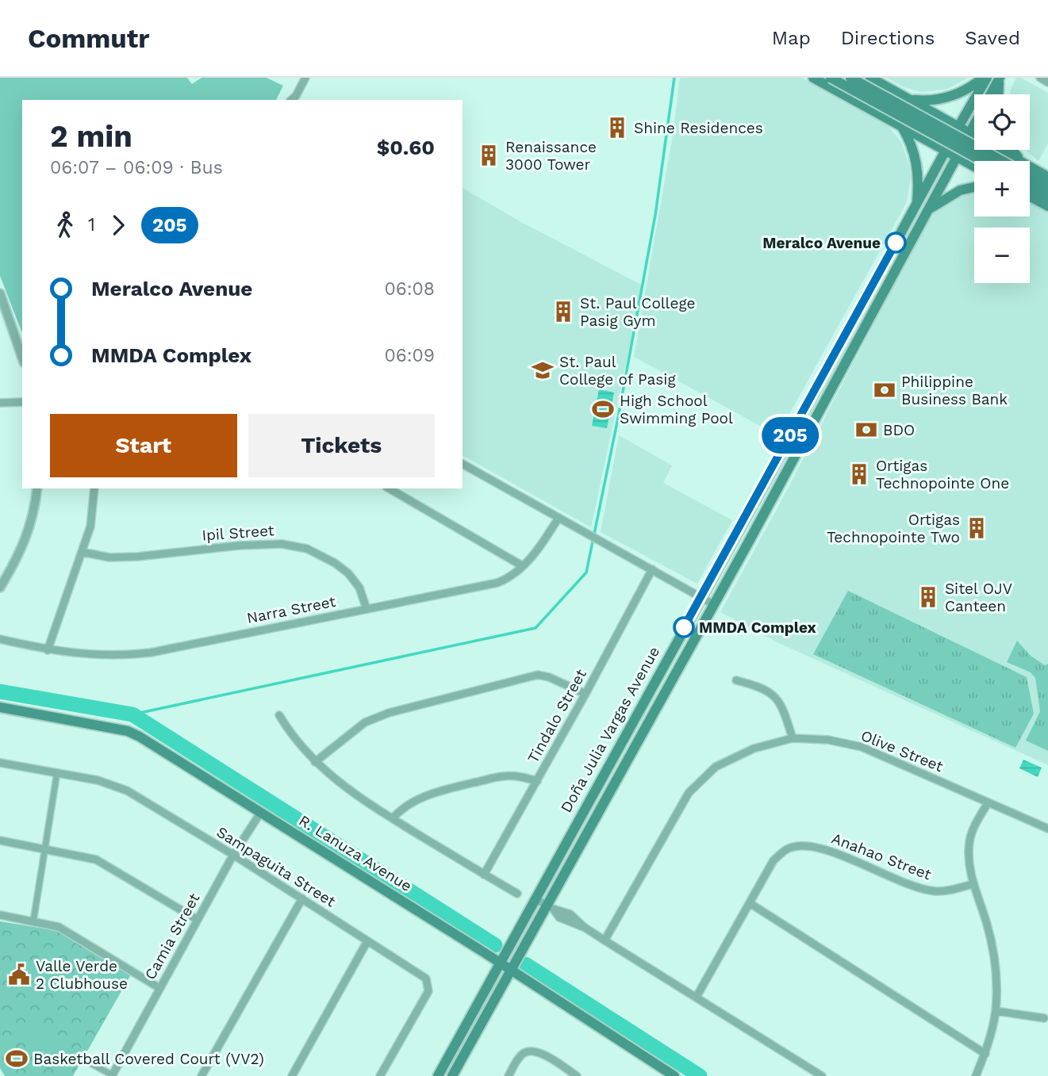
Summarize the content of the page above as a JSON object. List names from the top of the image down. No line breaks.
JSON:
{"streets":{"main road":["Doña Julia Vargas Avenue","R. Lanuza Avenue"],"street":["Ipil Street","Narra Street","Tindalo Street","Olive Street","Anahao Street","Sampaguita Street","Camia Street"]},"crossings":[["Ipil Street","Narra Street"],["Doña Julia Vargas Avenue","R. Lanuza Avenue"],["R. Lanuza Avenue","Camia Street"],["Sampaguita Street","Camia Street"]],"places":{"building":["Shine Residences","Renaissance 3000 Tower","St. Paul College Pasig Gym","Ortigas Technopointe One","Ortigas Technopointe Two","Sitel OJV Canteen"],"other":["Meralco Avenue","MMDA Complex"],"school or university":["St. Paul College of Pasig"],"bank":["Philippine Business Bank","BDO"],"sports":["High School Swimming Pool","Basketball Covered Court (VV2)"],"public building":["Valle Verde 2 Clubhouse"]},"lines":["bus line 205"],"page":{"header":"Commutr","nav":["Map","Directions","Saved"],"on_map":"205","map_buttons":["+","−"],"heading":["2 min","06:07 – 06:09 · Bus","$0.60"],"legs":["1","205"],"list":[{"name":"Meralco Avenue","value":"06:08"},{"name":"MMDA Complex","value":"06:09"}],"buttons":["Start","Tickets"]}}
